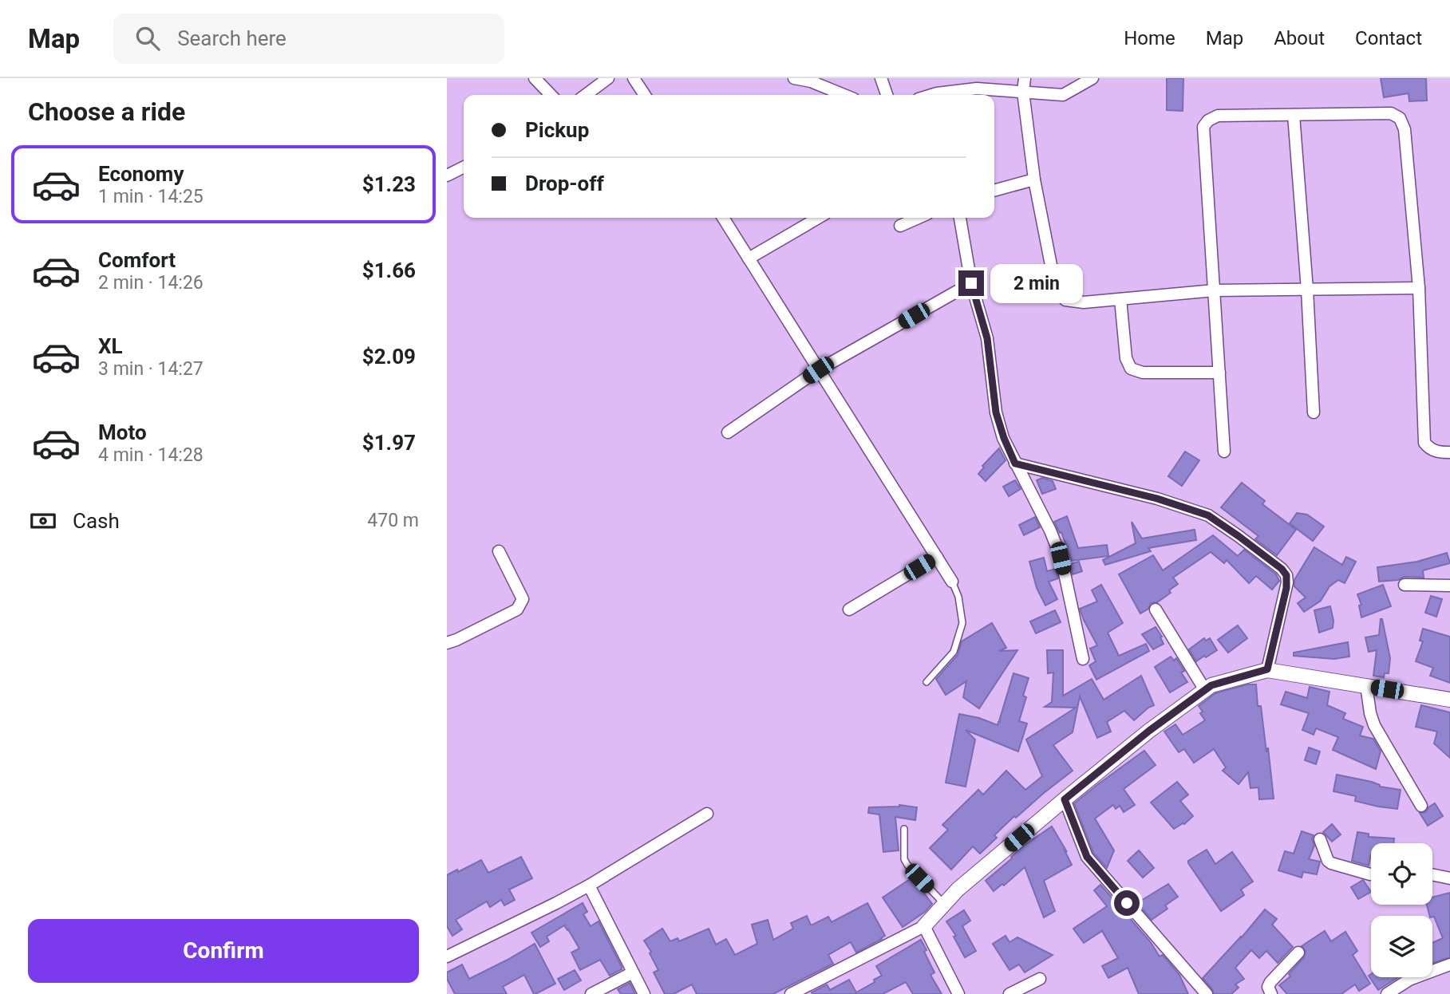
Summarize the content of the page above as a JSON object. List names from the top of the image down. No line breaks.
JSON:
{"page":{"header":"Map","search":"Search here","nav":["Home","Map","About","Contact"],"heading":"Choose a ride","banner":["Pickup","Drop-off"],"list":[{"name":"Economy","note":"1 min · 14:25","value":"$1.23"},{"name":"Comfort","note":"2 min · 14:26","value":"$1.66"},{"name":"XL","note":"3 min · 14:27","value":"$2.09"},{"name":"Moto","note":"4 min · 14:28","value":"$1.97"}],"bubble":"2 min","pay":["Cash","470 m"],"buttons":"Confirm"}}
